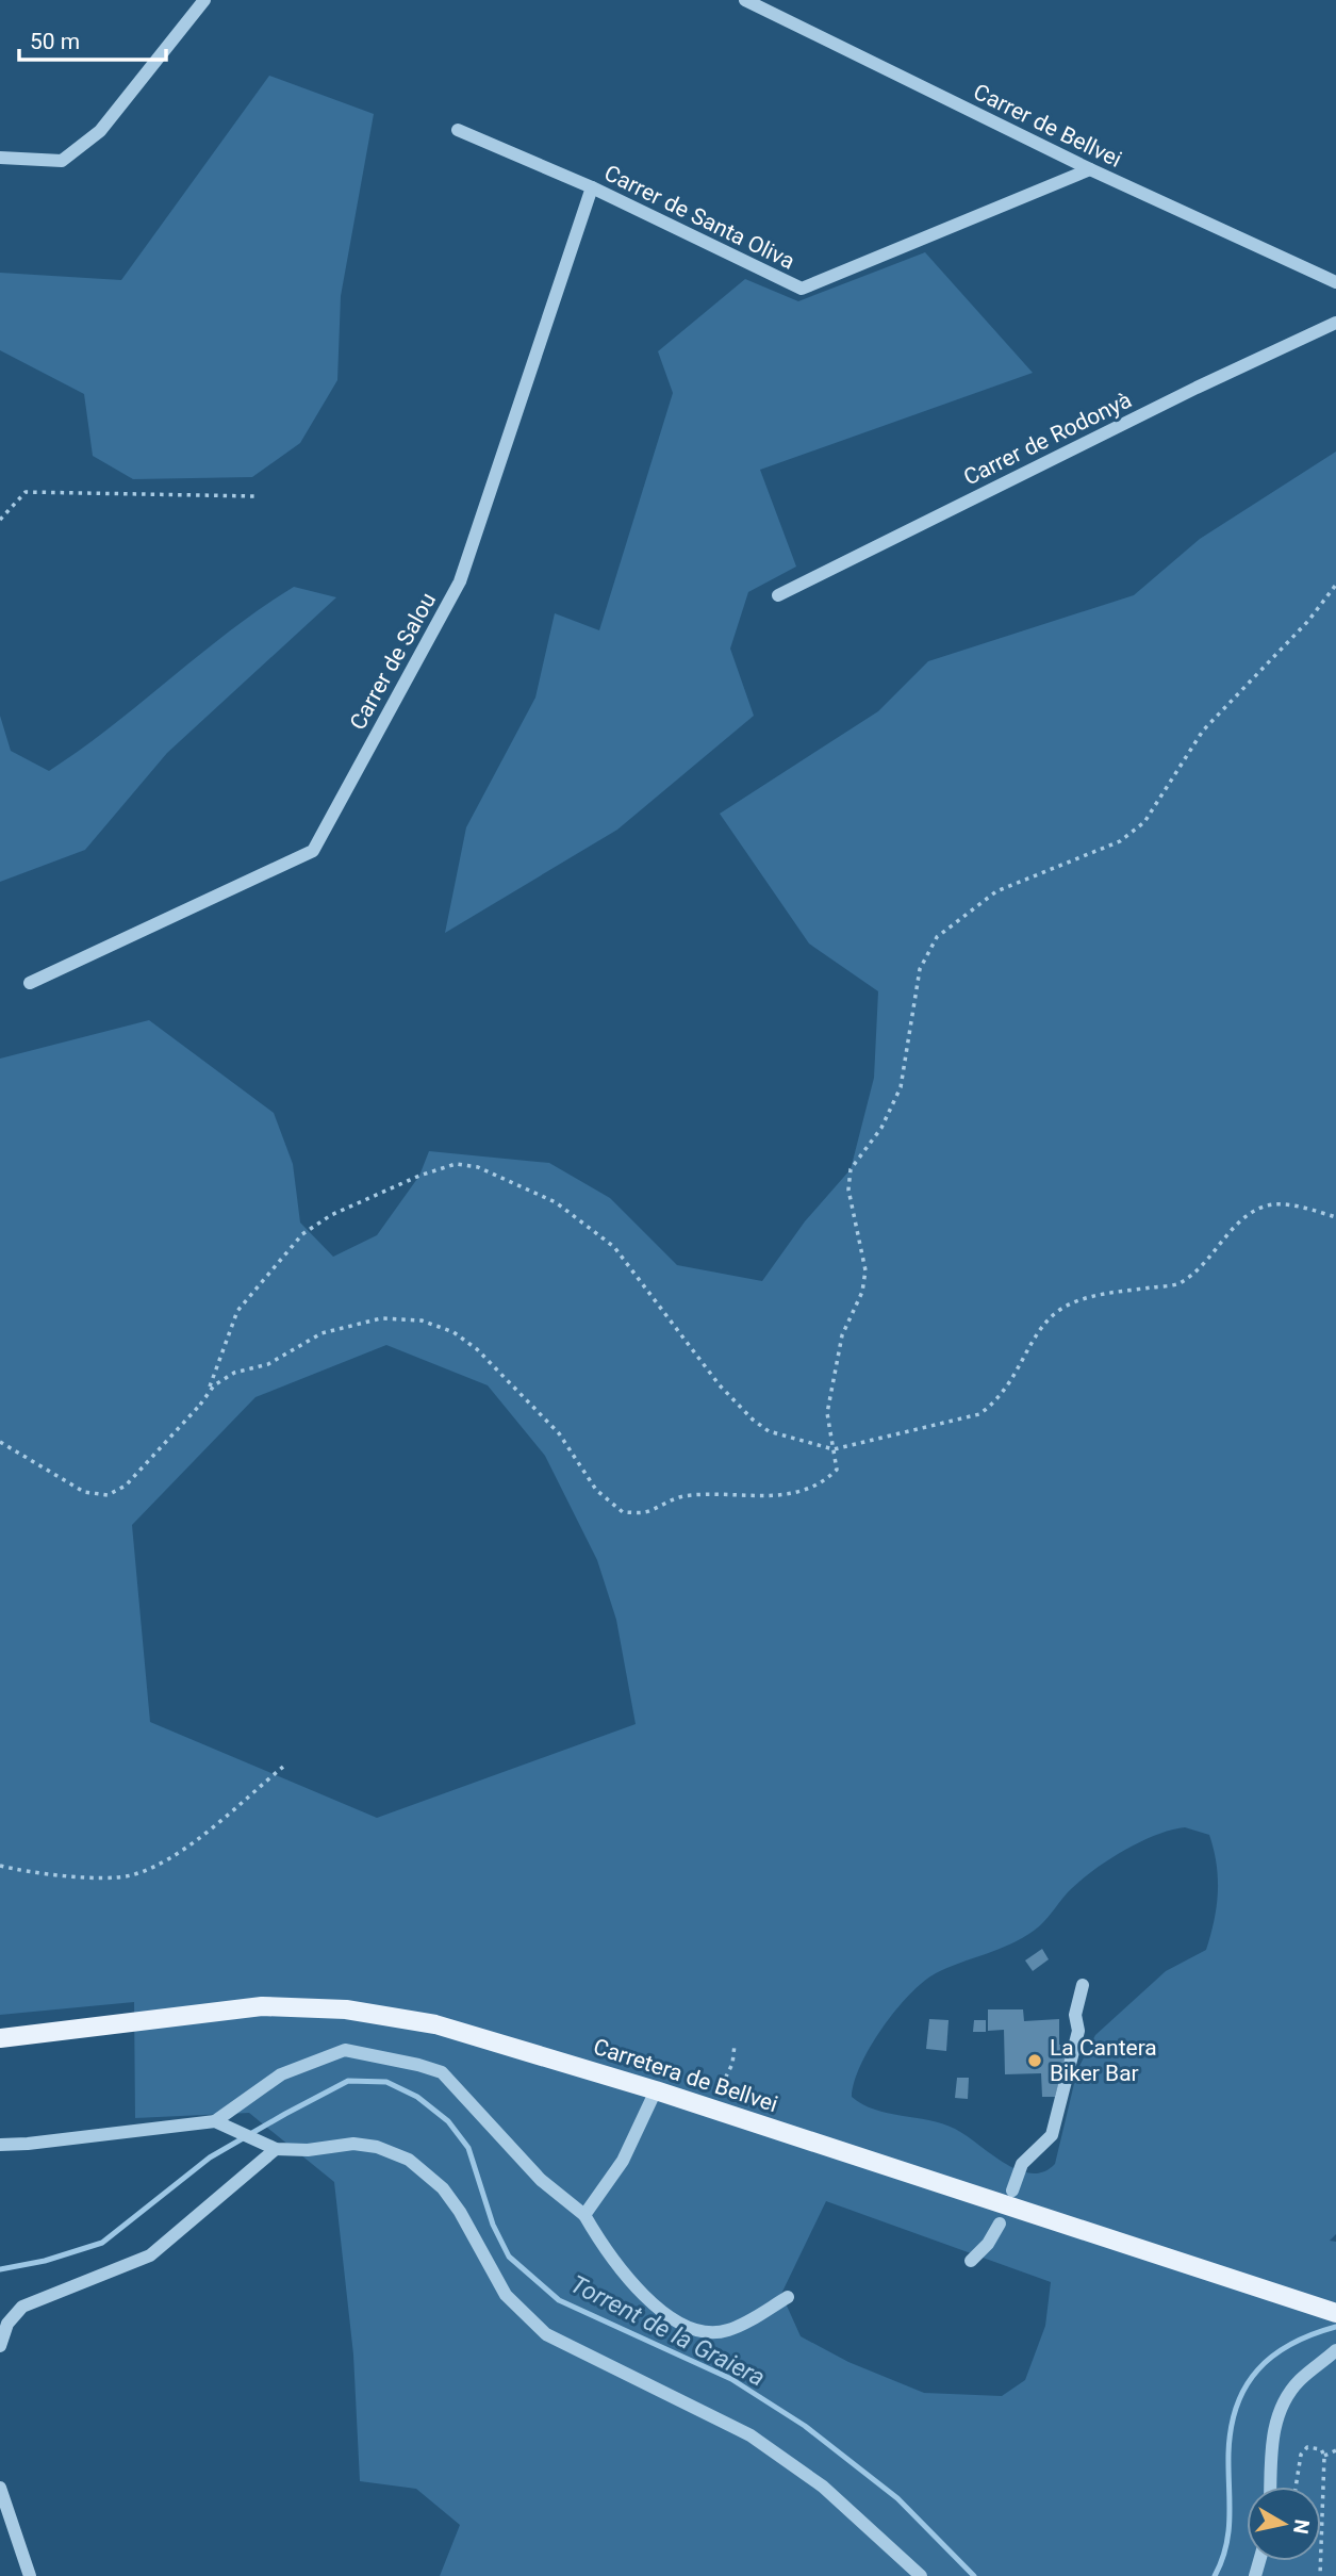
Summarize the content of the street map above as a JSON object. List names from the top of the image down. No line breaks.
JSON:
{"streets":{"main road":["Carretera de Bellvei"],"street":["Carrer de Bellvei","Carrer de Santa Oliva","Carrer de Rodonyà","Carrer de Salou"]},"crossings":[["Carrer de Bellvei","Carrer de Santa Oliva"],["Carrer de Santa Oliva","Carrer de Salou"]],"water":["Torrent de la Graiera"],"places":["La Cantera Biker Bar"],"scale_bar":"50 m","north":"right"}
